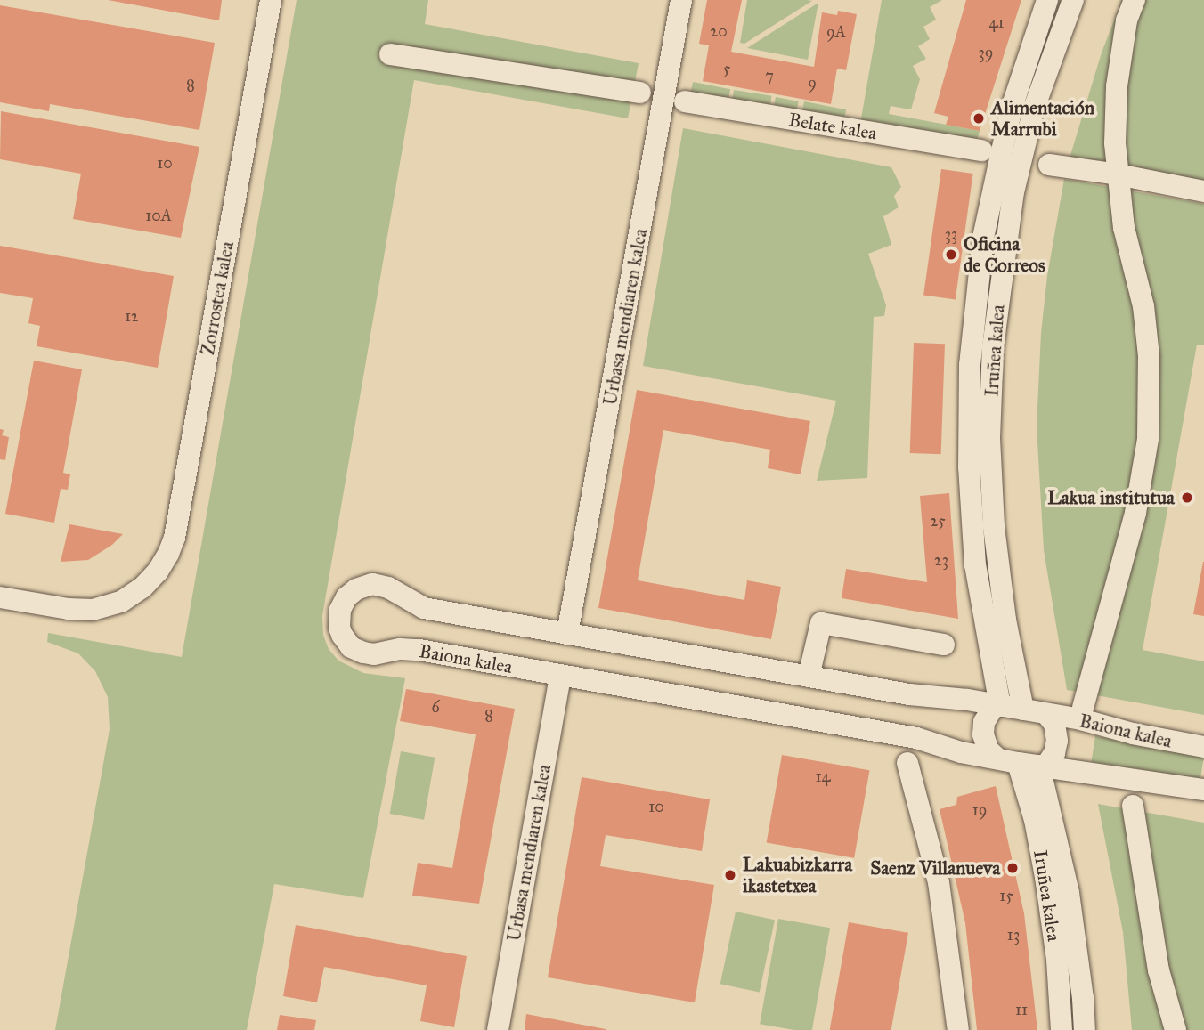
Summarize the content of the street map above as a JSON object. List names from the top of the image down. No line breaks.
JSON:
{"streets":{"street":["Belate kalea","Zorrostea kalea","Urbasa mendiaren kalea","Iruñea kalea","Baiona kalea"]},"crossings":[["Urbasa mendiaren kalea","Baiona kalea"],["Iruñea kalea","Baiona kalea"]],"places":["Alimentación Marrubi","Oficina de Correos","Lakua institutua","Saenz Villanueva","Lakuabizkarra ikastetxea"],"house_numbers":["41","20","9A","39","5","7","9","8","10","10A","33","12","25","23","6","8","14","10","19","15","13","11"]}
